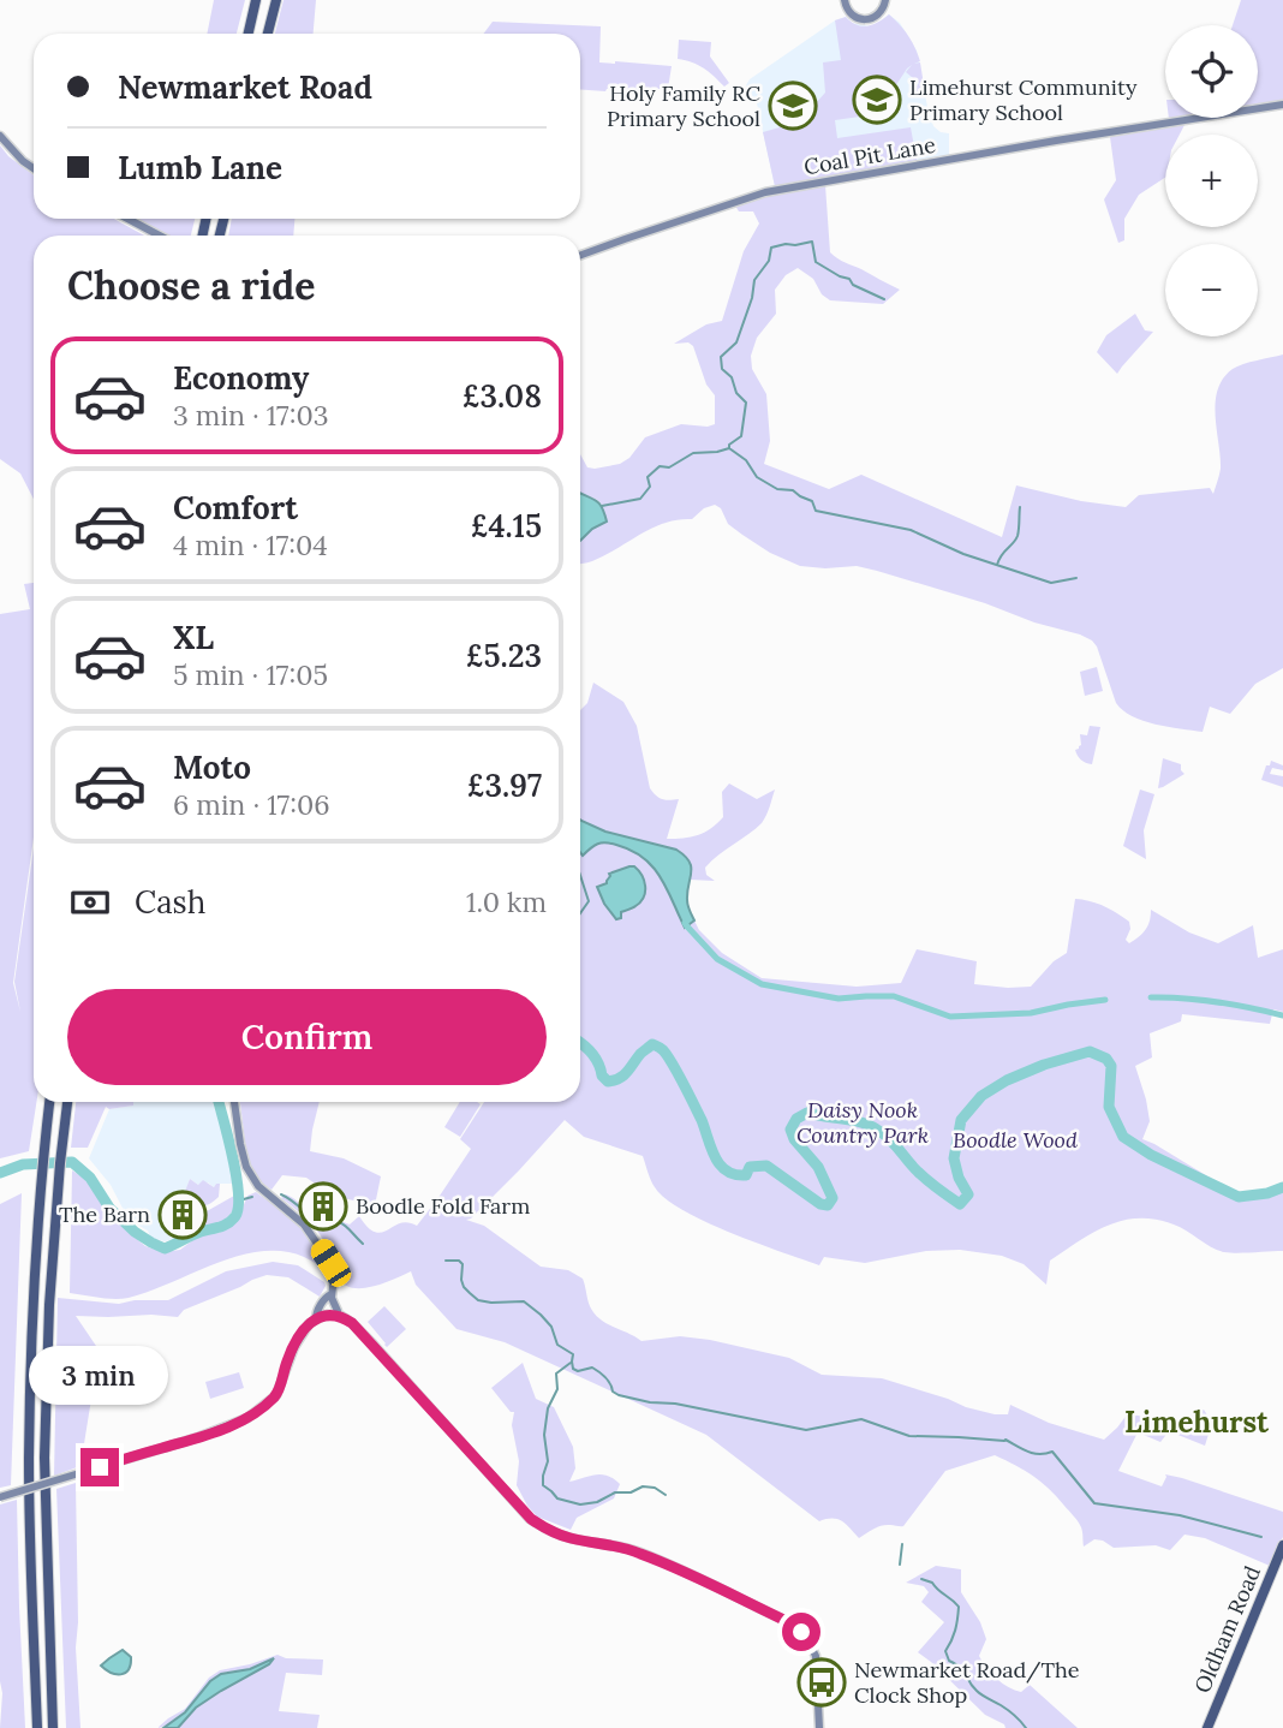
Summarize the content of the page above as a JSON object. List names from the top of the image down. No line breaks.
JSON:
{"streets":{"highway":["Oldham Road"],"street":["Coal Pit Lane"]},"districts":["Limehurst"],"parks":["Daisy Nook Country Park","Boodle Wood"],"places":{"school or university":["Limehurst Community Primary School","Holy Family RC Primary School"],"building":["Boodle Fold Farm","The Barn"],"bus stop":["Newmarket Road/The Clock Shop"]},"page":{"map_buttons":["+","−"],"banner":["Newmarket Road","Lumb Lane"],"heading":"Choose a ride","list":[{"name":"Economy","note":"3 min · 17:03","value":"£3.08"},{"name":"Comfort","note":"4 min · 17:04","value":"£4.15"},{"name":"XL","note":"5 min · 17:05","value":"£5.23"},{"name":"Moto","note":"6 min · 17:06","value":"£3.97"}],"pay":["Cash","1.0 km"],"buttons":"Confirm","bubble":"3 min"}}
